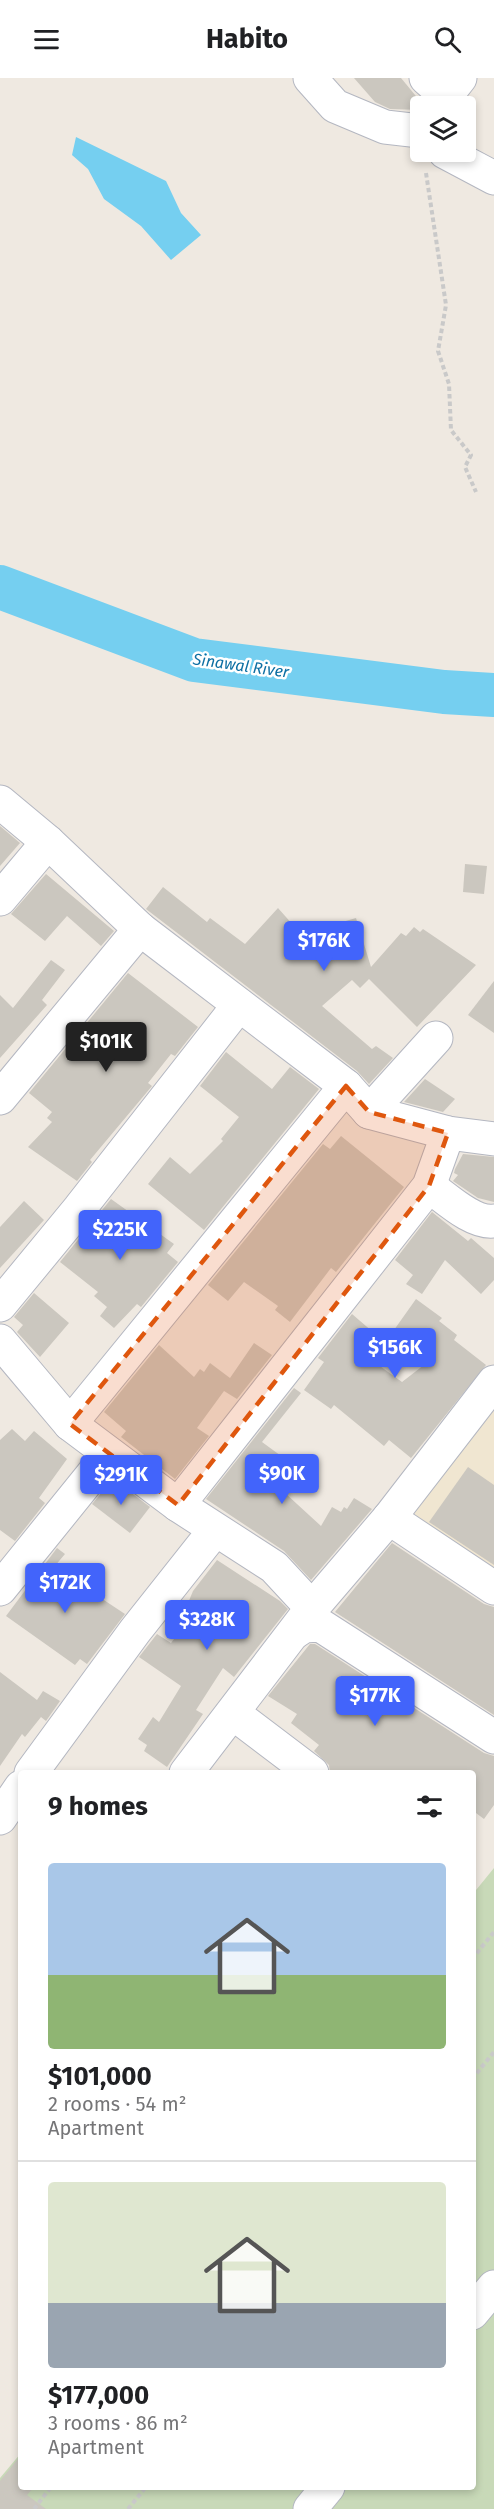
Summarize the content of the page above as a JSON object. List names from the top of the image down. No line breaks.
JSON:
{"water":["Sinawal River"],"page":{"header":"Habito","price":["$176K","$101K","$225K","$156K","$90K","$291K","$172K","$328K","$177K"],"heading":"9 homes","list":[{"name":"$101,000","note":"2 rooms · 54 m² · Apartment"},{"name":"$177,000","note":"3 rooms · 86 m² · Apartment"}]}}
